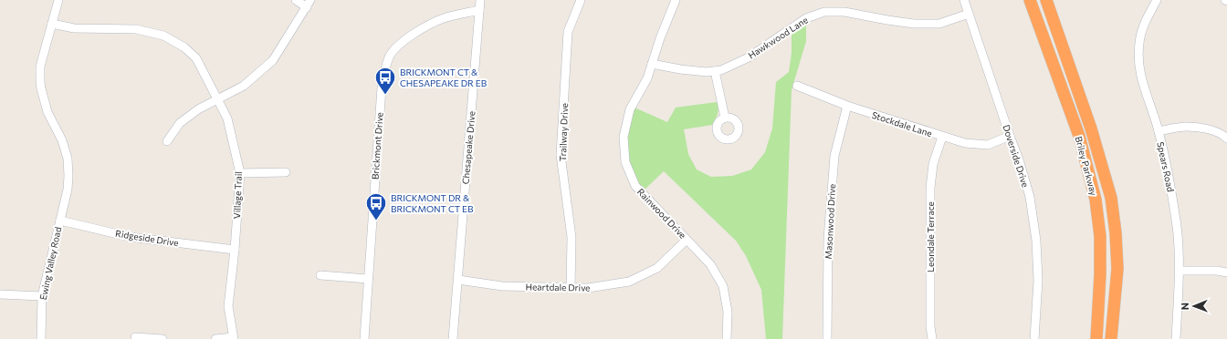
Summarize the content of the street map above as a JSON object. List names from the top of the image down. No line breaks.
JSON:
{"streets":{"highway":["Briley Parkway"],"street":["Hawkwood Lane","Stockdale Lane","Trailway Drive","Brickmont Drive","Chesapeake Drive","Doverside Drive","Spears Road","Village Trail","Rainwood Drive","Masonwood Drive","Leondale Terrace","Ridgeside Drive","Ewing Valley Road","Heartdale Drive"]},"crossings":[["Hawkwood Lane","Doverside Drive"],["Hawkwood Lane","Rainwood Drive"],["Stockdale Lane","Doverside Drive"],["Stockdale Lane","Masonwood Drive"],["Stockdale Lane","Leondale Terrace"],["Trailway Drive","Heartdale Drive"],["Brickmont Drive","Chesapeake Drive"],["Chesapeake Drive","Heartdale Drive"],["Village Trail","Ridgeside Drive"],["Village Trail","Ewing Valley Road"],["Rainwood Drive","Heartdale Drive"],["Ridgeside Drive","Ewing Valley Road"]],"places":{"bus stop":["BRICKMONT CT & CHESAPEAKE DR EB","BRICKMONT DR & BRICKMONT CT EB"]},"north":"left"}
